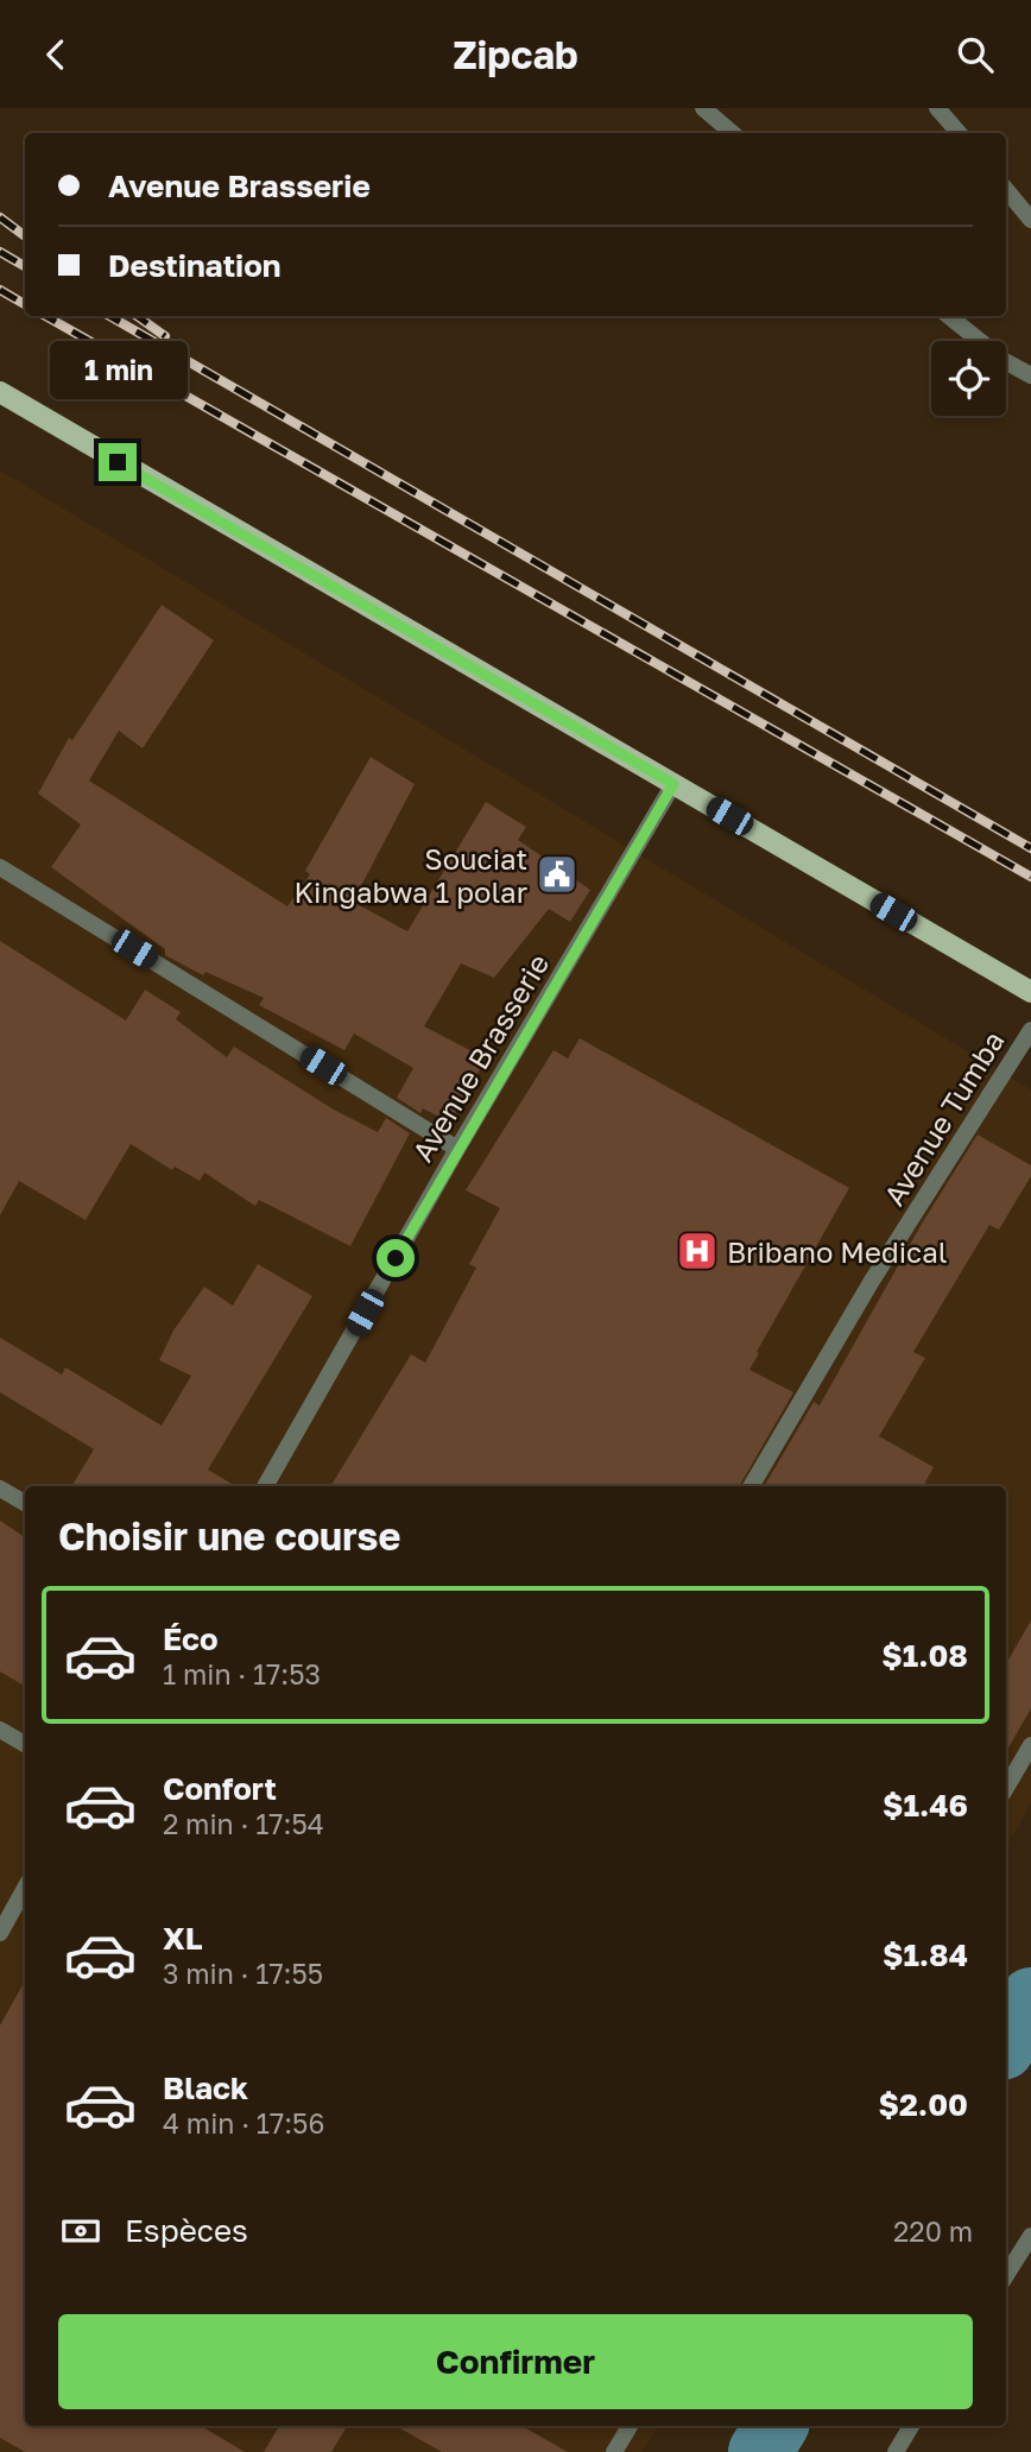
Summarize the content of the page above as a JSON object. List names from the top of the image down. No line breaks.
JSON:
{"streets":{"street":["Avenue Brasserie","Avenue Tumba"]},"places":{"public building":["Souciat Kingabwa 1 polar"],"hospital":["Bribano Medical"]},"page":{"header":"Zipcab","banner":["Avenue Brasserie","Destination"],"bubble":"1 min","heading":"Choisir une course","list":[{"name":"Éco","note":"1 min · 17:53","value":"$1.08"},{"name":"Confort","note":"2 min · 17:54","value":"$1.46"},{"name":"XL","note":"3 min · 17:55","value":"$1.84"},{"name":"Black","note":"4 min · 17:56","value":"$2.00"}],"pay":["Espèces","220 m"],"buttons":"Confirmer"}}
